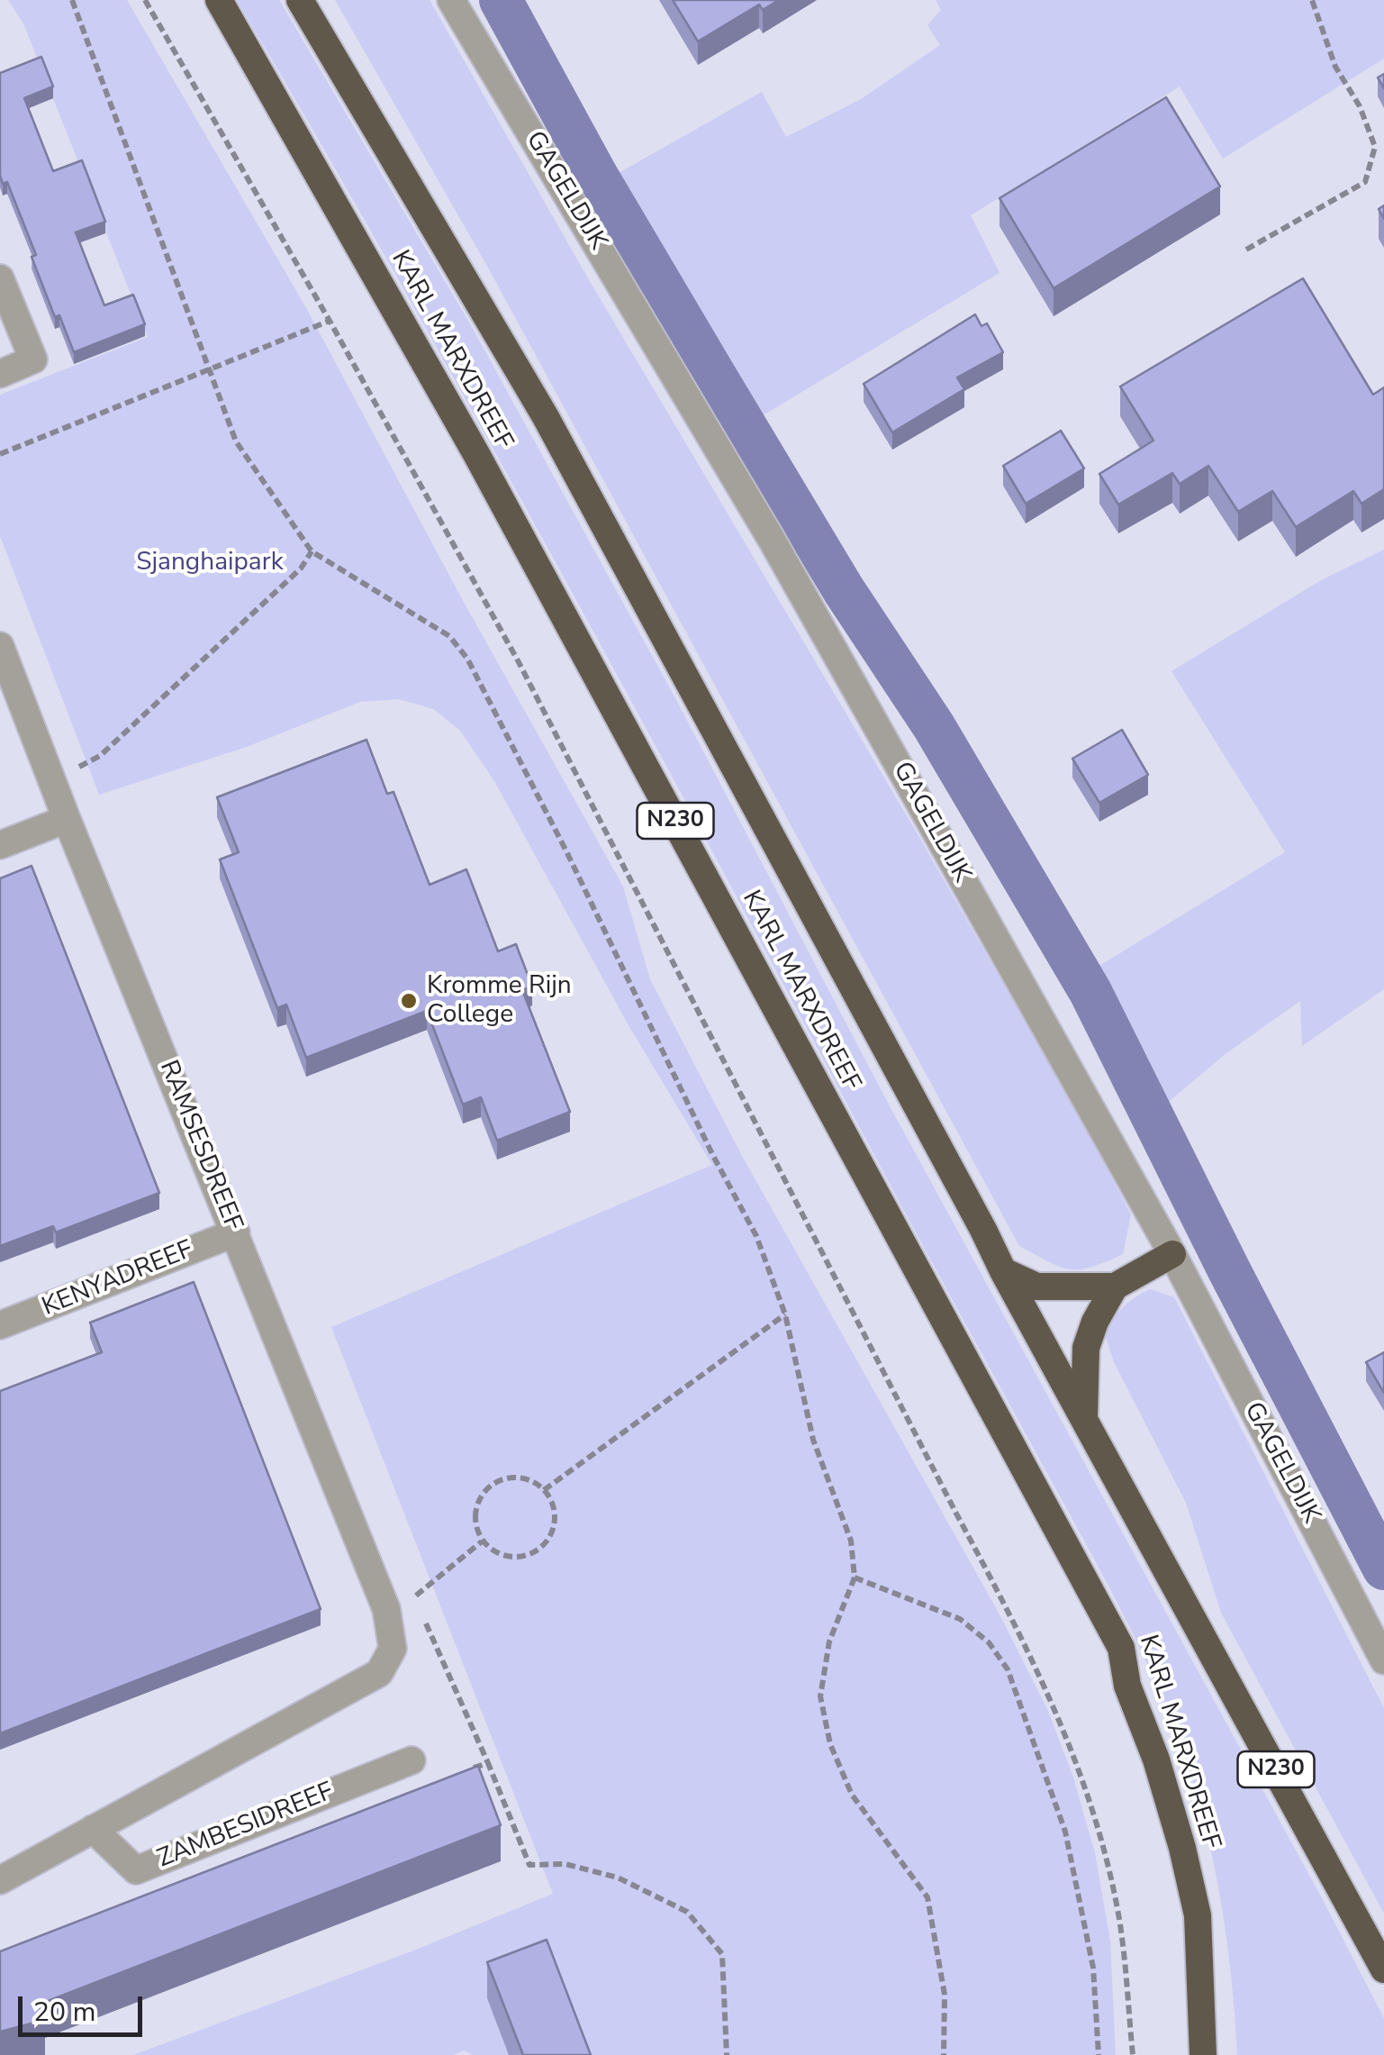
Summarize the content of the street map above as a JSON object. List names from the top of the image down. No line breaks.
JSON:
{"streets":{"highway":["KARL MARXDREEF","N230"],"street":["GAGELDIJK","RAMSESDREEF","KENYADREEF","ZAMBESIDREEF"]},"crossings":[["RAMSESDREEF","KENYADREEF"],["RAMSESDREEF","ZAMBESIDREEF"]],"parks":["Sjanghaipark"],"places":["Kromme Rijn College"],"scale_bar":"20 m"}
